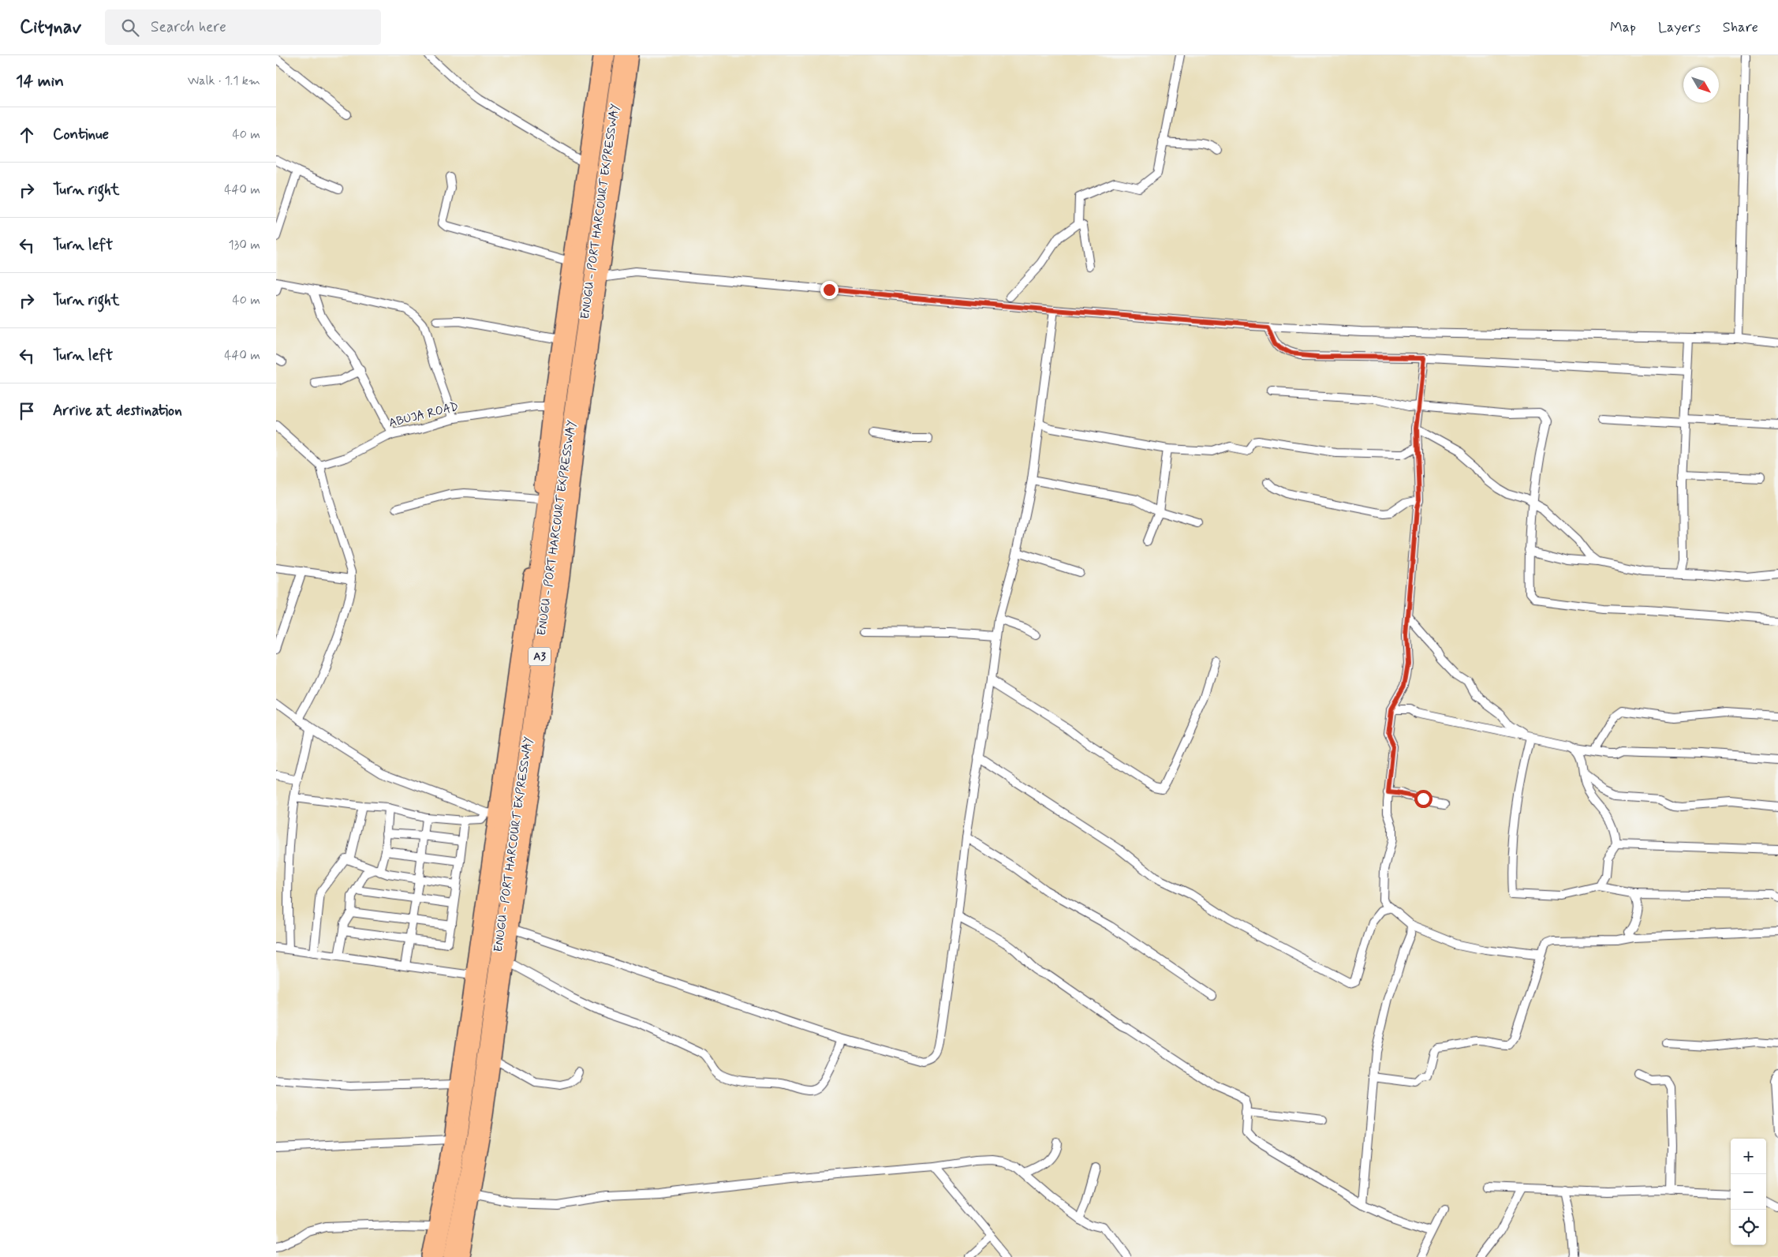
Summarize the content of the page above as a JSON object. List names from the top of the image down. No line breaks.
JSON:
{"streets":{"highway":["ENUGU - PORT HARCOURT EXPRESSWAY","A3"],"street":["ABUJA ROAD"]},"crossings":[["ENUGU - PORT HARCOURT EXPRESSWAY","ABUJA ROAD"]],"north":"bottom right","page":{"header":"Citynav","search":"Search here","nav":["Map","Layers","Share"],"heading":["14 min","Walk · 1.1 km"],"list":[["Continue","40 m"],["Turn right","440 m"],["Turn left","130 m"],["Turn right","40 m"],["Turn left","440 m"],"Arrive at destination"],"map_buttons":["+","−"]}}
